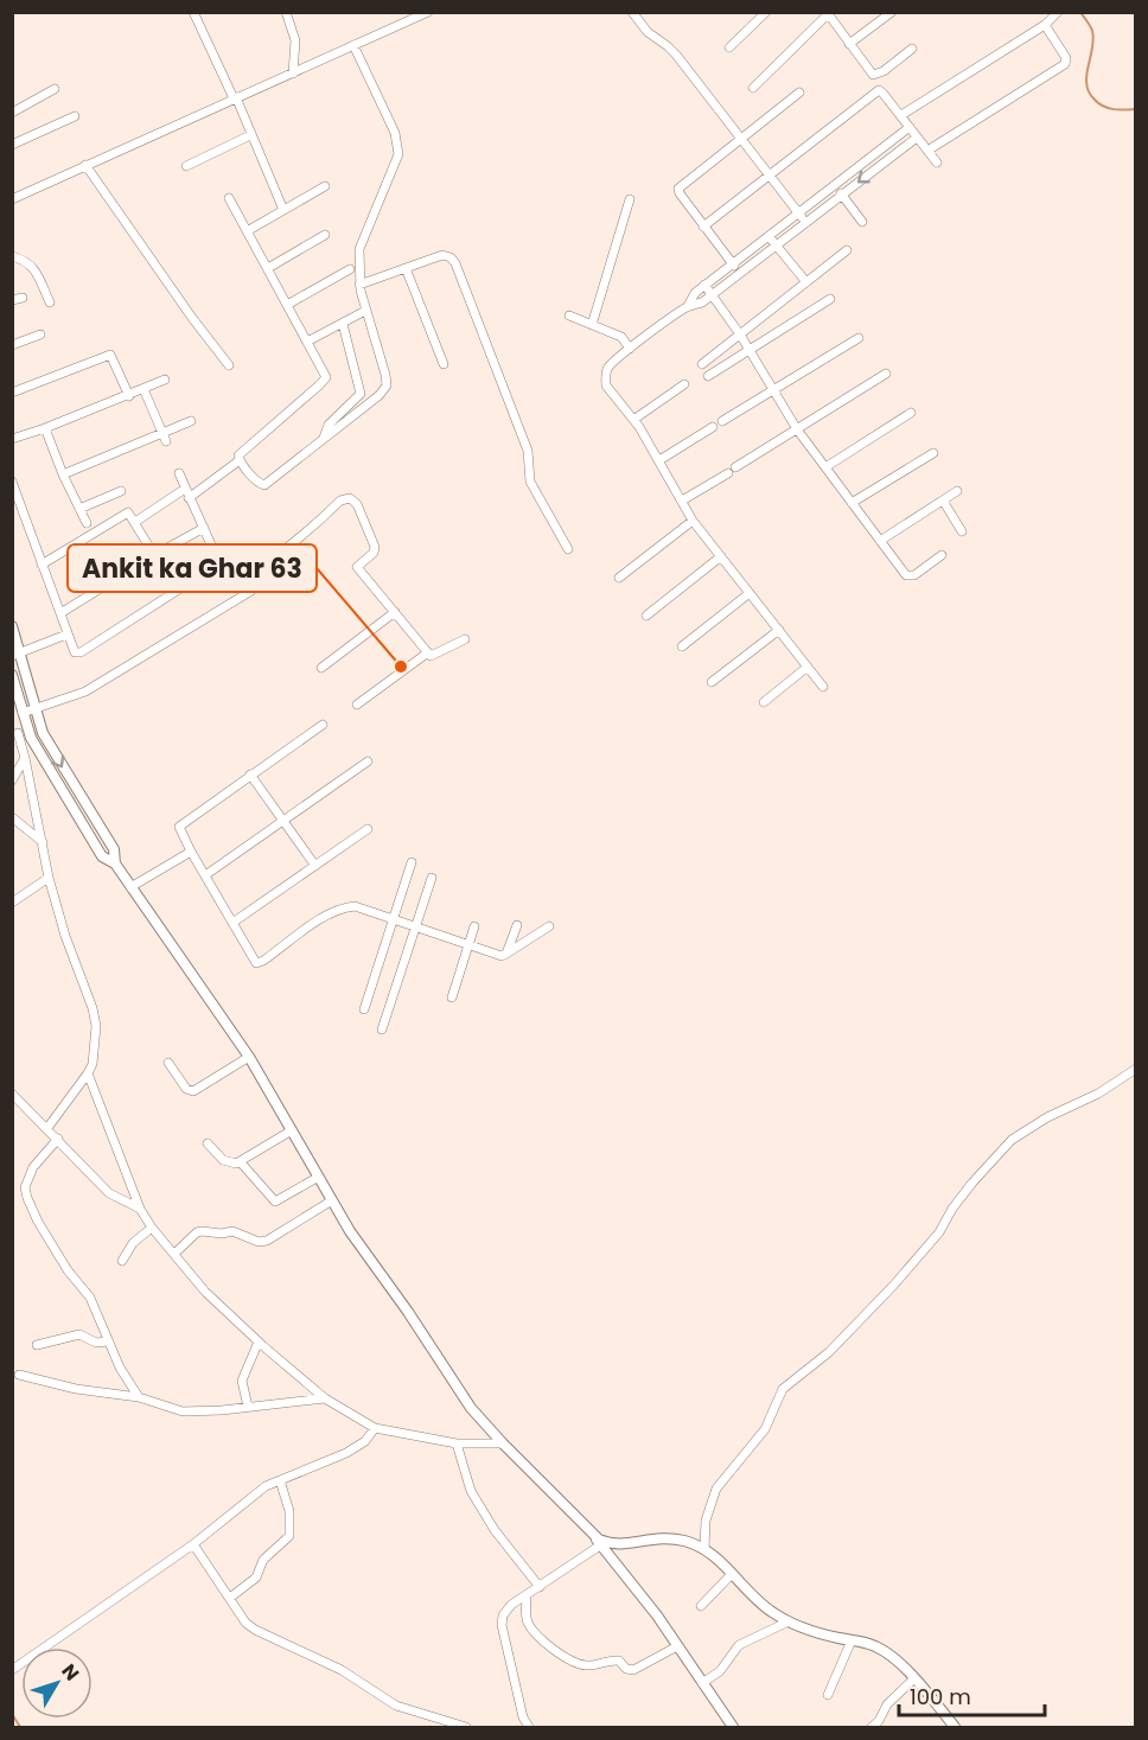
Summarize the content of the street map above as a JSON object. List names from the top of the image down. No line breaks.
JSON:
{"places":["Ankit ka Ghar 63"],"scale_bar":"100 m","north":"top right"}
